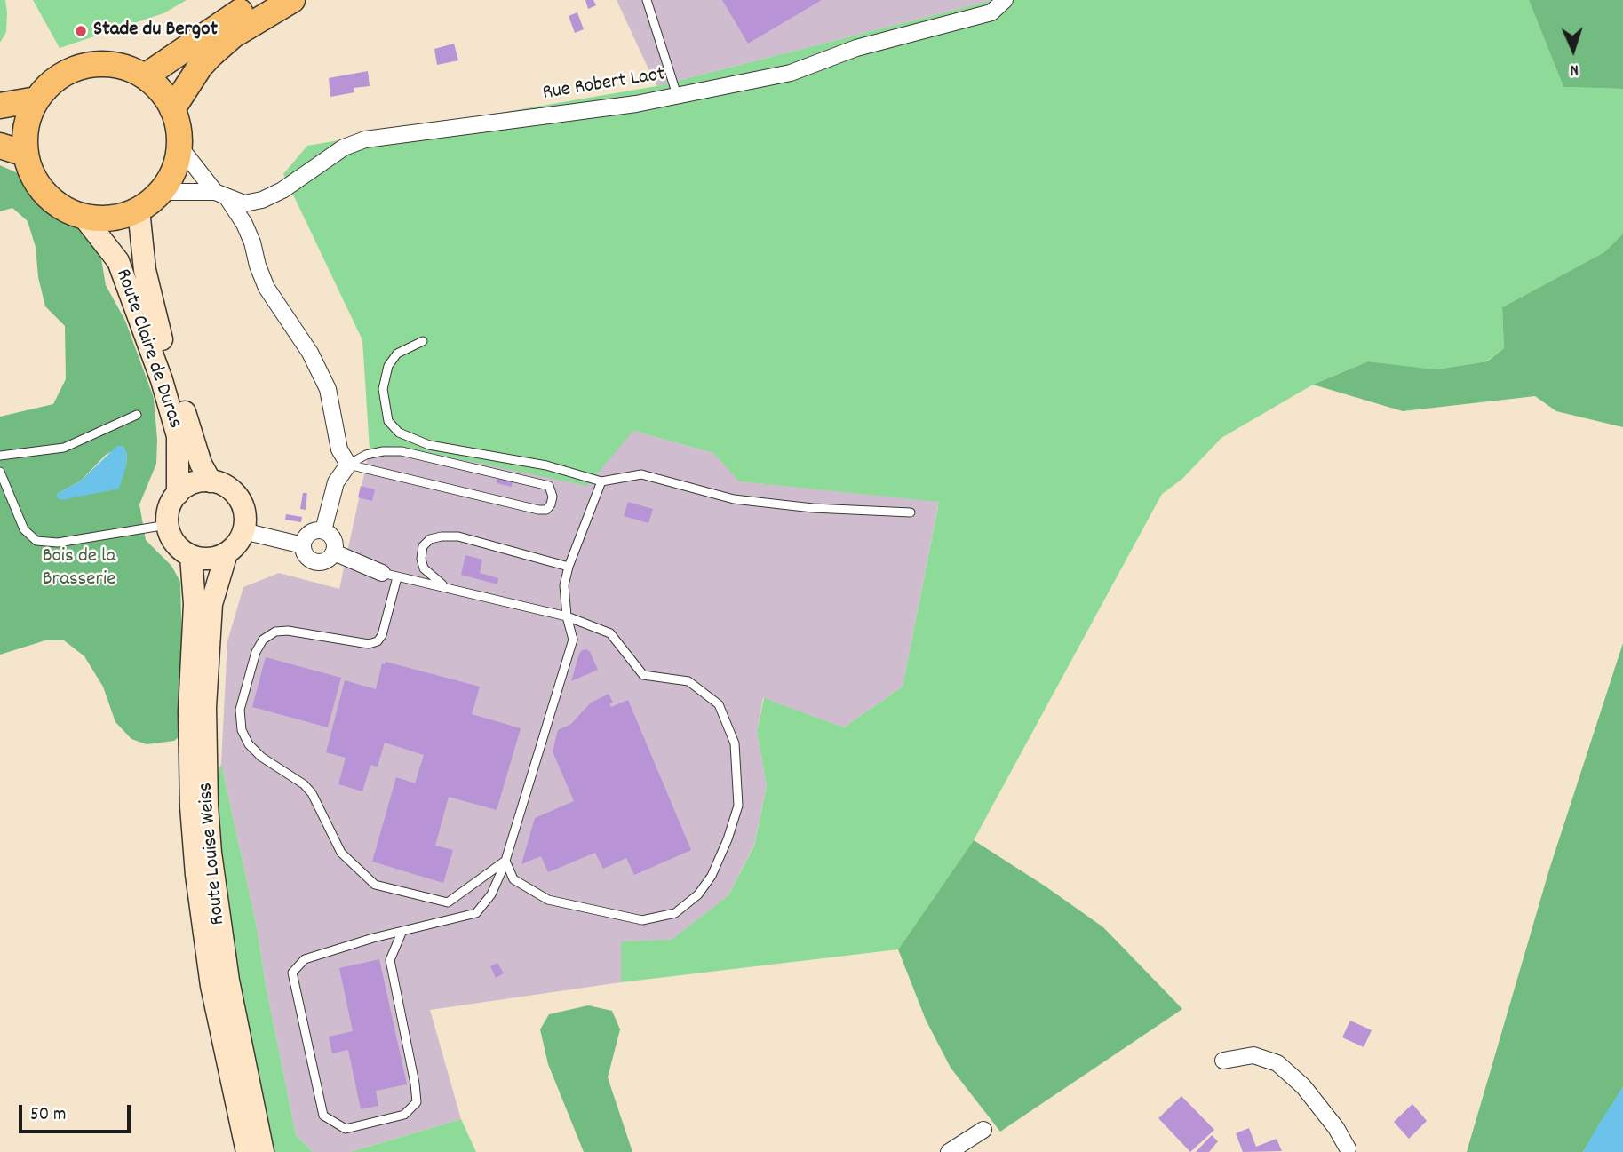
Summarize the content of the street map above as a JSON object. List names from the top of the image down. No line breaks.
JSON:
{"streets":{"main road":["Route Claire de Duras","Route Louise Weiss"],"street":["Rue Robert Laot"]},"crossings":[["Rue Robert Laot","Route Claire de Duras"],["Route Claire de Duras","Route Louise Weiss"]],"parks":["Bois de la Brasserie"],"places":["Stade du Bergot"],"scale_bar":"50 m","north":"bottom"}
